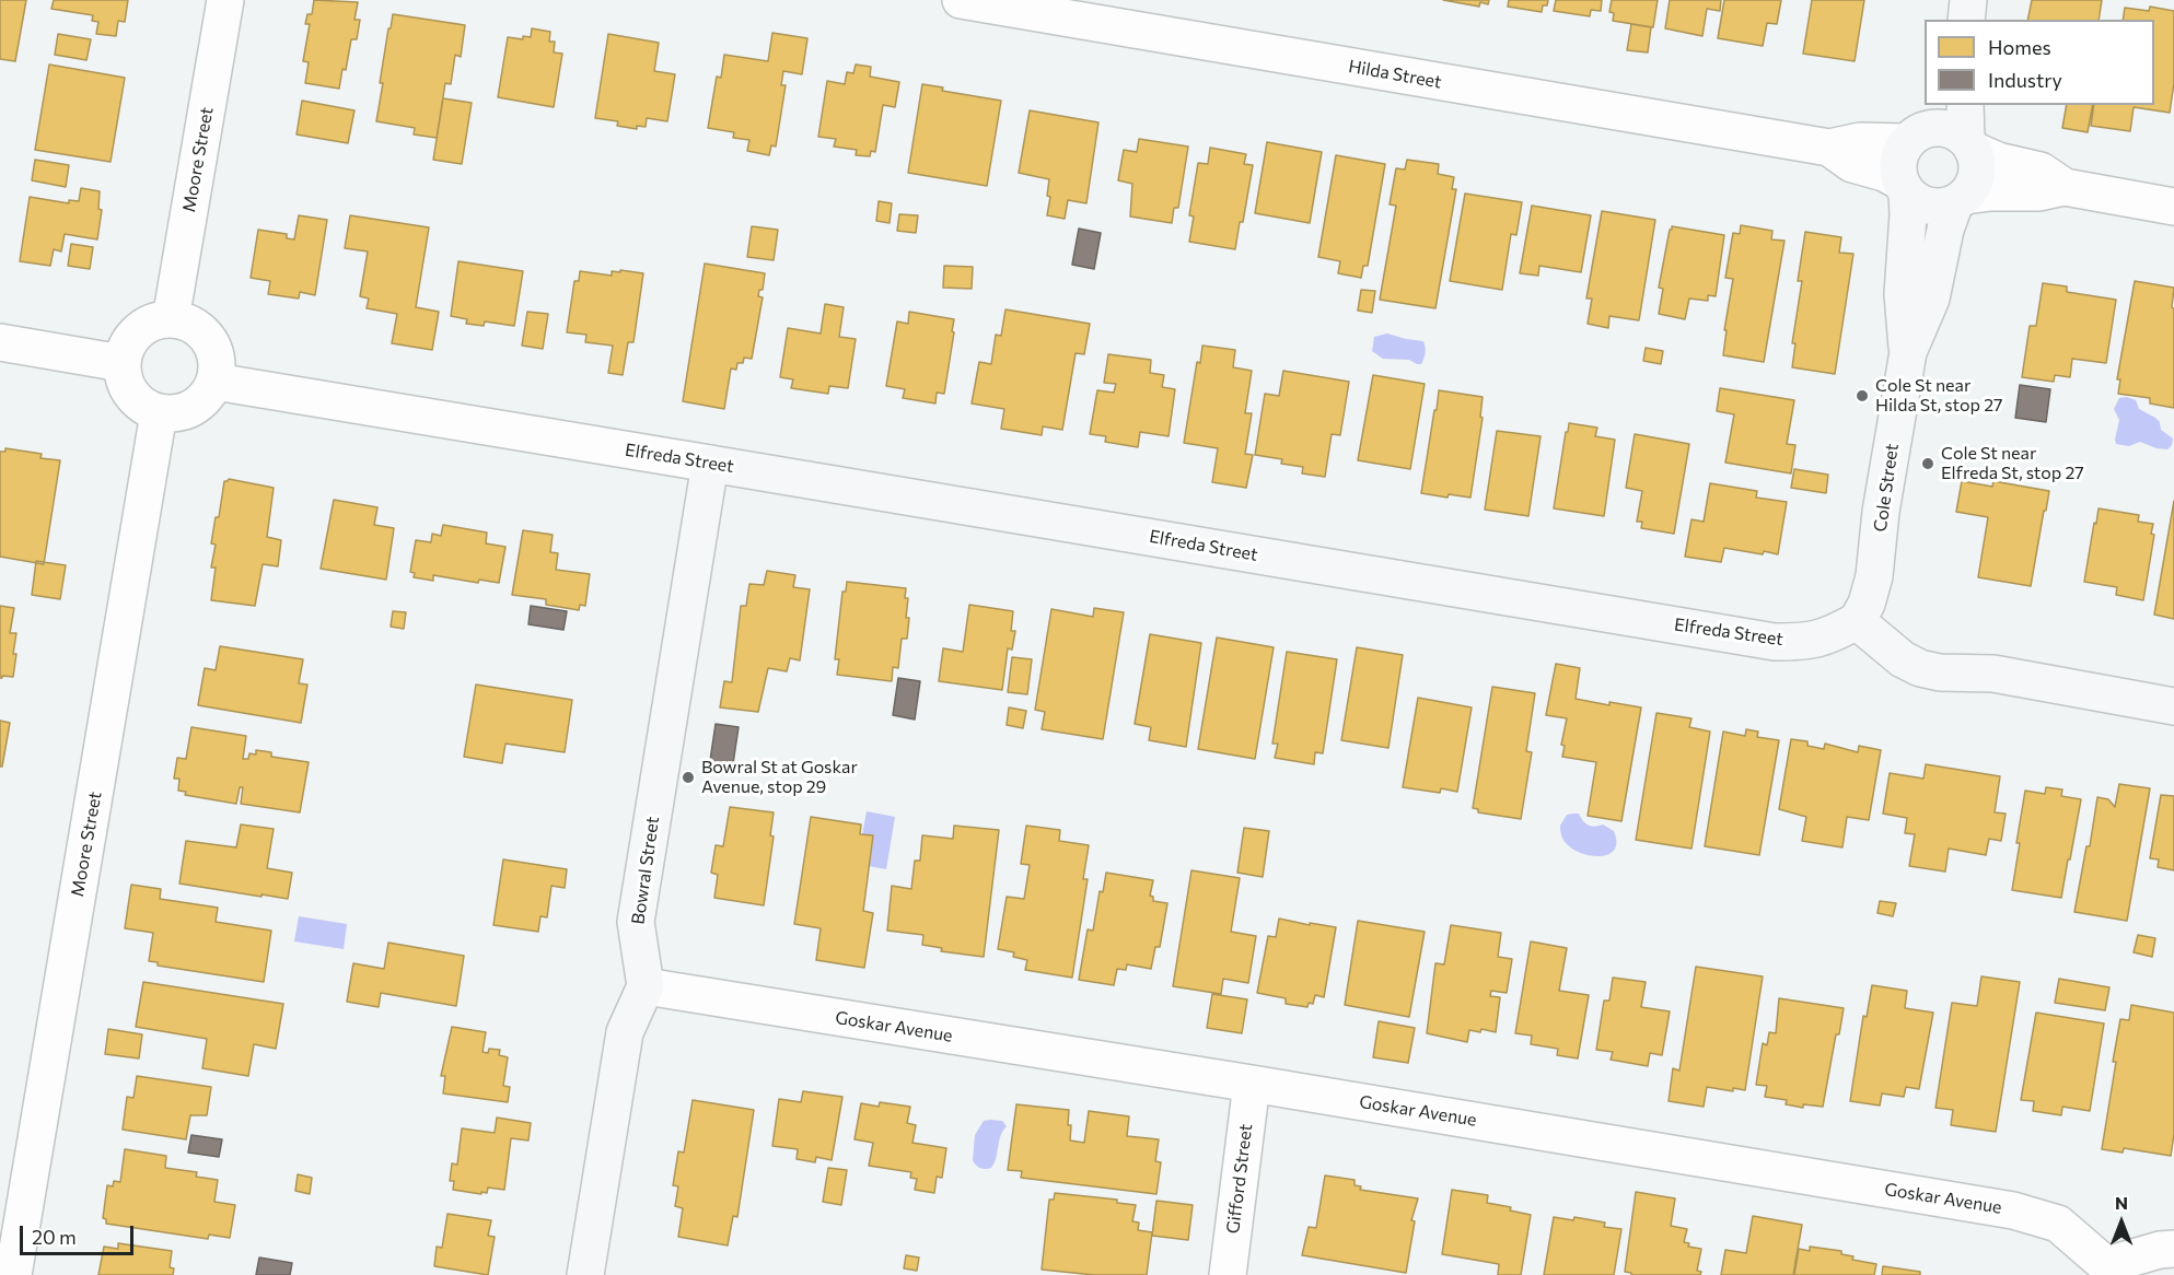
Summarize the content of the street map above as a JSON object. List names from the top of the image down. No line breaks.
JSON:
{"streets":{"street":["Hilda Street","Moore Street","Elfreda Street","Cole Street","Bowral Street","Goskar Avenue","Gifford Street"]},"crossings":[["Hilda Street","Cole Street"],["Moore Street","Elfreda Street"],["Elfreda Street","Cole Street"],["Elfreda Street","Bowral Street"],["Bowral Street","Goskar Avenue"],["Goskar Avenue","Gifford Street"]],"places":["Cole St near Hilda St, stop 27","Cole St near Elfreda St, stop 27","Bowral St at Goskar Avenue, stop 29"],"legend":["Homes","Industry"],"scale_bar":"20 m","north":"top"}
